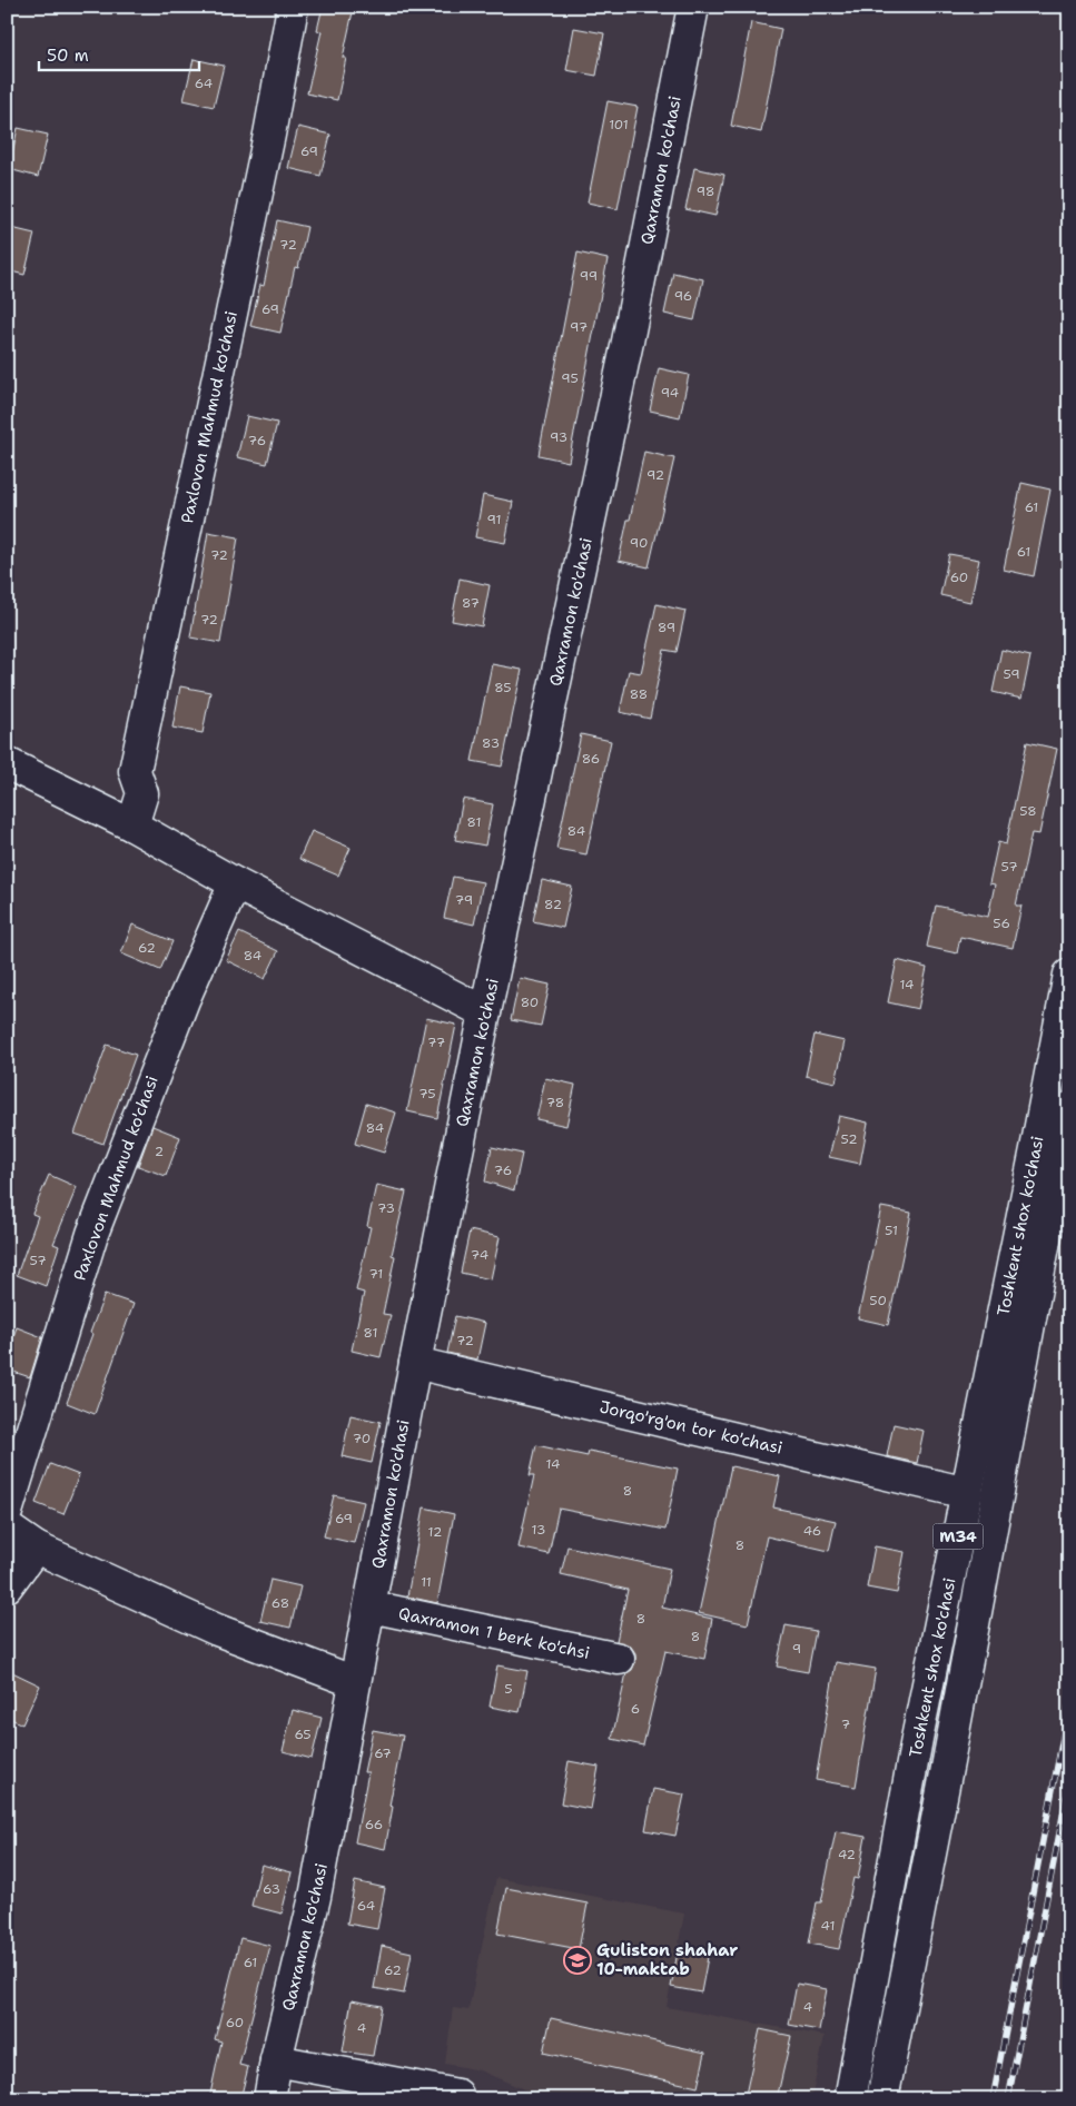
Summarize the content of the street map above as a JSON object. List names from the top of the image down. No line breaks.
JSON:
{"streets":{"main road":["Qaxramon ko'chasi","Paxlovon Mahmud ko'chasi","Toshkent shox ko'chasi","Jorqo'rg'on tor ko'chasi","M34","Qaxramon 1 berk ko'chsi"]},"crossings":[["Qaxramon ko'chasi","Jorqo'rg'on tor ko'chasi"],["Qaxramon ko'chasi","Qaxramon 1 berk ko'chsi"],["Toshkent shox ko'chasi","Jorqo'rg'on tor ko'chasi"]],"places":{"school or university":["Guliston shahar 10-maktab"]},"house_numbers":["64","101","69","98","72","99","96","69","97","95","94","93","76","92","61","91","90","61","72","60","87","72","89","59","85","88","83","86","58","81","84","57","79","82","56","62","84","14","80","77","75","78","84","52","2","76","73","51","74","57","71","50","81","72","70","14","8","69","13","46","12","8","11","68","8","8","9","5","6","7","65","67","66","42","63","64","41","61","62","4","60","4"],"scale_bar":"50 m"}
